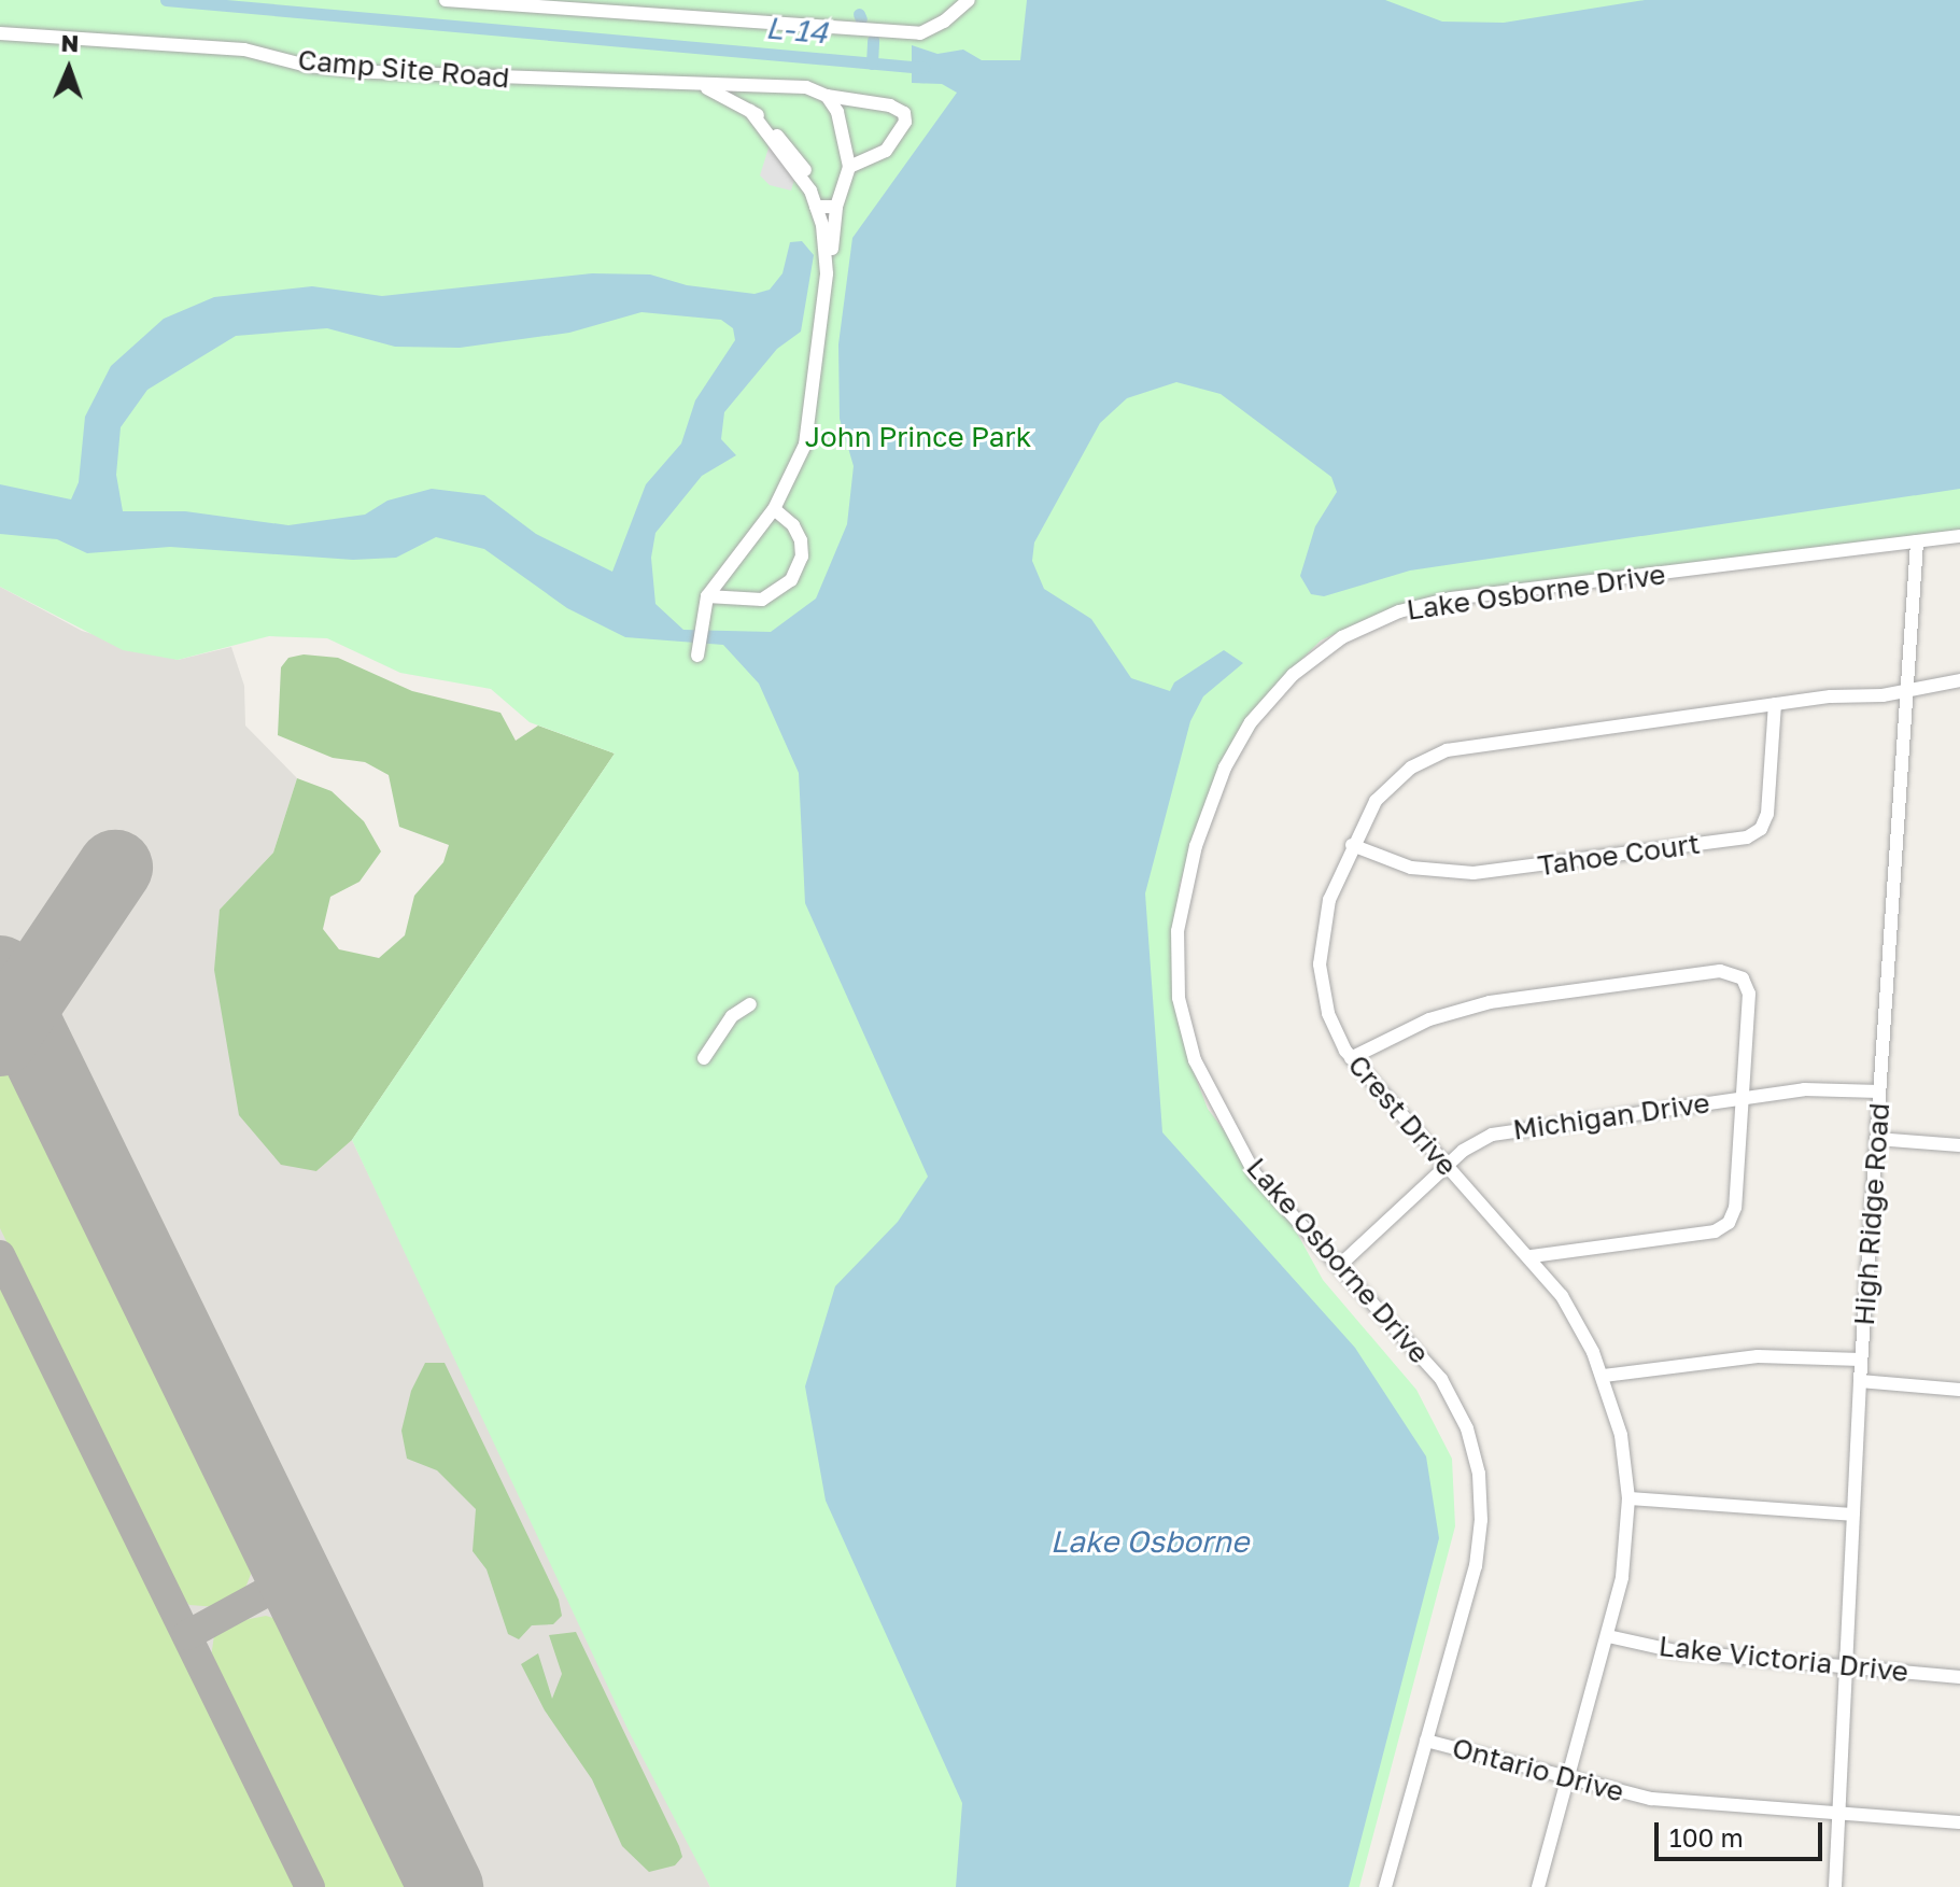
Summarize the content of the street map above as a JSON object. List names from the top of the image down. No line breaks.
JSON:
{"streets":{"street":["Camp Site Road","Lake Osborne Drive","Tahoe Court","Crest Drive","Michigan Drive","High Ridge Road","Lake Victoria Drive","Ontario Drive"]},"crossings":[["Lake Osborne Drive","Michigan Drive"],["Lake Osborne Drive","High Ridge Road"],["Lake Osborne Drive","Ontario Drive"],["Tahoe Court","Crest Drive"],["Crest Drive","Michigan Drive"],["Crest Drive","High Ridge Road"],["Crest Drive","Lake Victoria Drive"],["Crest Drive","Ontario Drive"],["Michigan Drive","High Ridge Road"],["High Ridge Road","Lake Victoria Drive"],["High Ridge Road","Ontario Drive"]],"water":["L-14","Lake Osborne"],"parks":["John Prince Park"],"scale_bar":"100 m","north":"top"}
